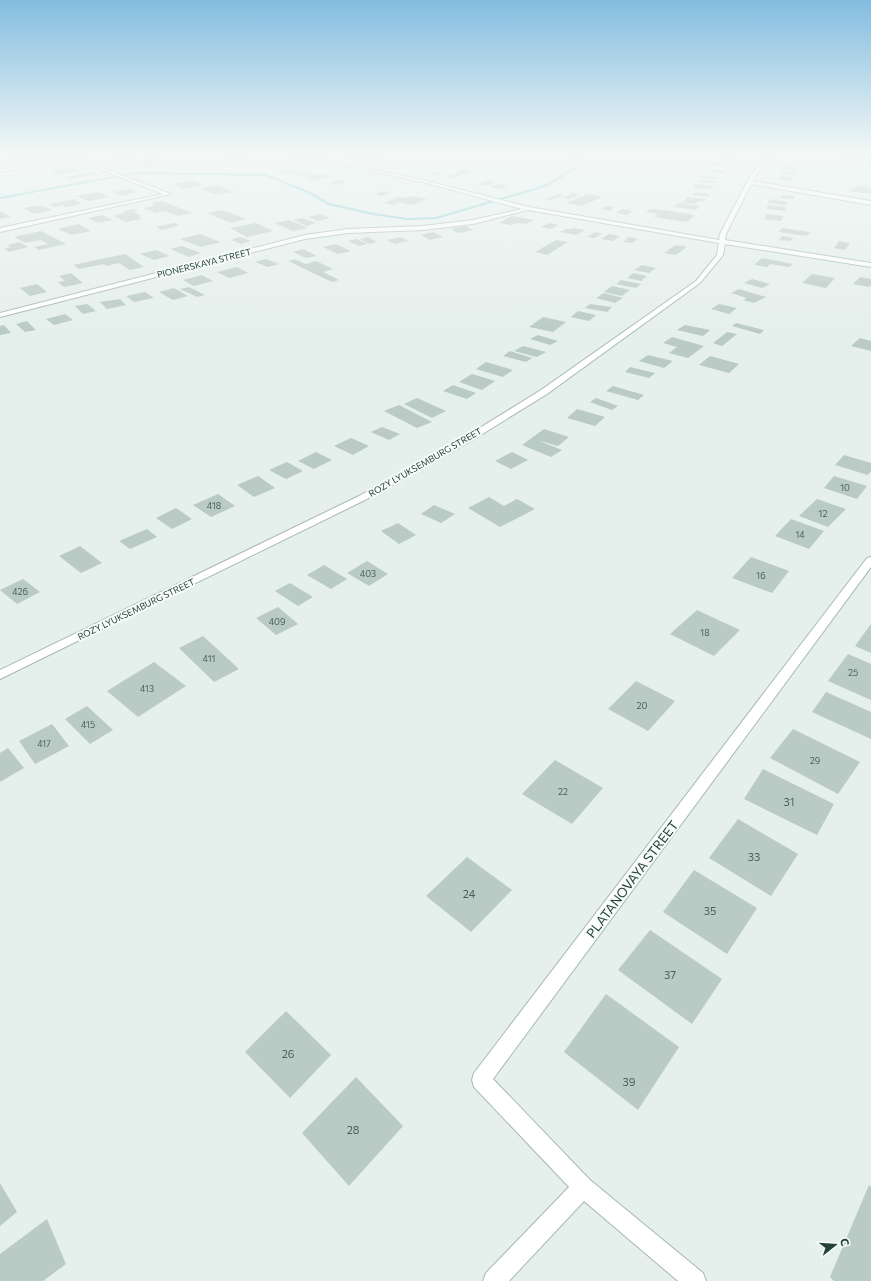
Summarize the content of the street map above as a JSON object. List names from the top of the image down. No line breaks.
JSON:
{"streets":{"street":["PIONERSKAYA STREET","ROZY LYUKSEMBURG STREET","PLATANOVAYA STREET"]},"house_numbers":["10","418","12","14","403","16","426","409","18","411","25","413","20","415","417","29","22","31","33","24","35","37","26","39","28"],"north":"right"}
